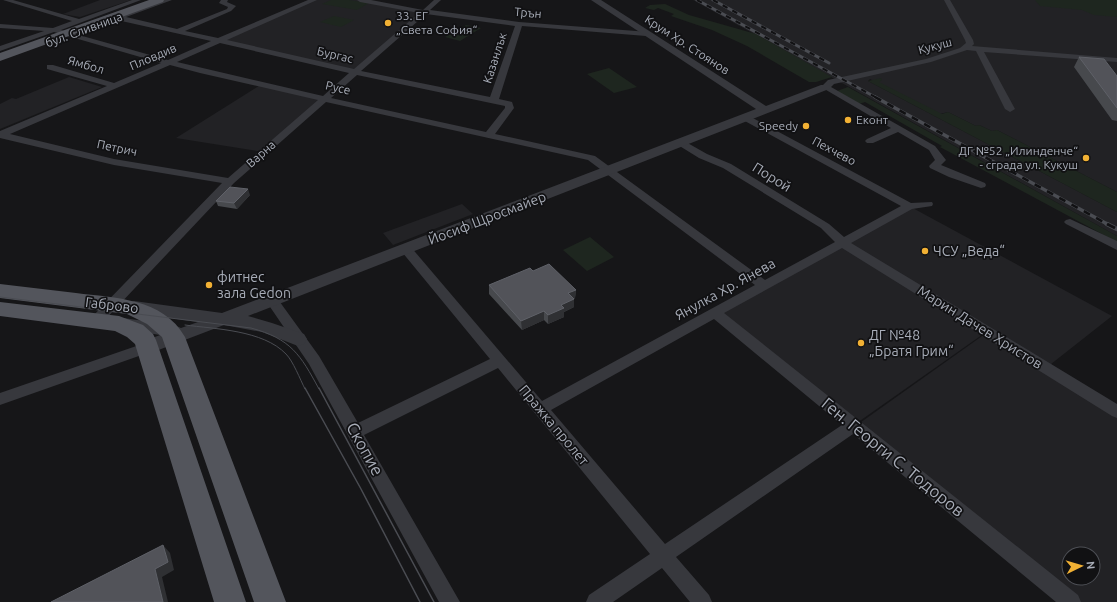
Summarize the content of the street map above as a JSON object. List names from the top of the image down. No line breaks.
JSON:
{"streets":{"main road":["бул. Сливница","Габрово"],"street":["Трън","Крум Хр. Стоянов","Кукуш","Бургас","Пловдив","Казанлък","Ямбол","Русе","Петрич","Пехчево","Варна","Порой","Йосиф Щросмайер","Янулка Хр. Янева","Марин Дачев Христов","Пражка пролет","Скопие","Ген. Георги С. Тодоров"]},"crossings":[["Трън","Крум Хр. Стоянов"],["Трън","Казанлък"],["Трън","Варна"],["бул. Сливница","Бургас"],["бул. Сливница","Русе"],["Крум Хр. Стоянов","Йосиф Щросмайер"],["Кукуш","Йосиф Щросмайер"],["Бургас","Пловдив"],["Бургас","Казанлък"],["Бургас","Русе"],["Бургас","Варна"],["Пловдив","Ямбол"],["Пловдив","Русе"],["Пловдив","Петрич"],["Русе","Варна"],["Русе","Йосиф Щросмайер"],["Петрич","Варна"],["Пехчево","Йосиф Щросмайер"],["Пехчево","Янулка Хр. Янева"],["Варна","Габрово"],["Порой","Йосиф Щросмайер"],["Порой","Янулка Хр. Янева"],["Порой","Марин Дачев Христов"],["Йосиф Щросмайер","Габрово"],["Йосиф Щросмайер","Пражка пролет"],["Йосиф Щросмайер","Скопие"],["Янулка Хр. Янева","Марин Дачев Христов"],["Янулка Хр. Янева","Пражка пролет"],["Янулка Хр. Янева","Ген. Георги С. Тодоров"],["Габрово","Скопие"]],"places":["33. ЕГ „Света София“","Еконт","Speedy","ДГ №52 „Илинденче“ - сграда ул. Кукуш","ЧСУ „Веда“","фитнес зала Gedon","ДГ №48 „Братя Грим“"],"north":"right"}
